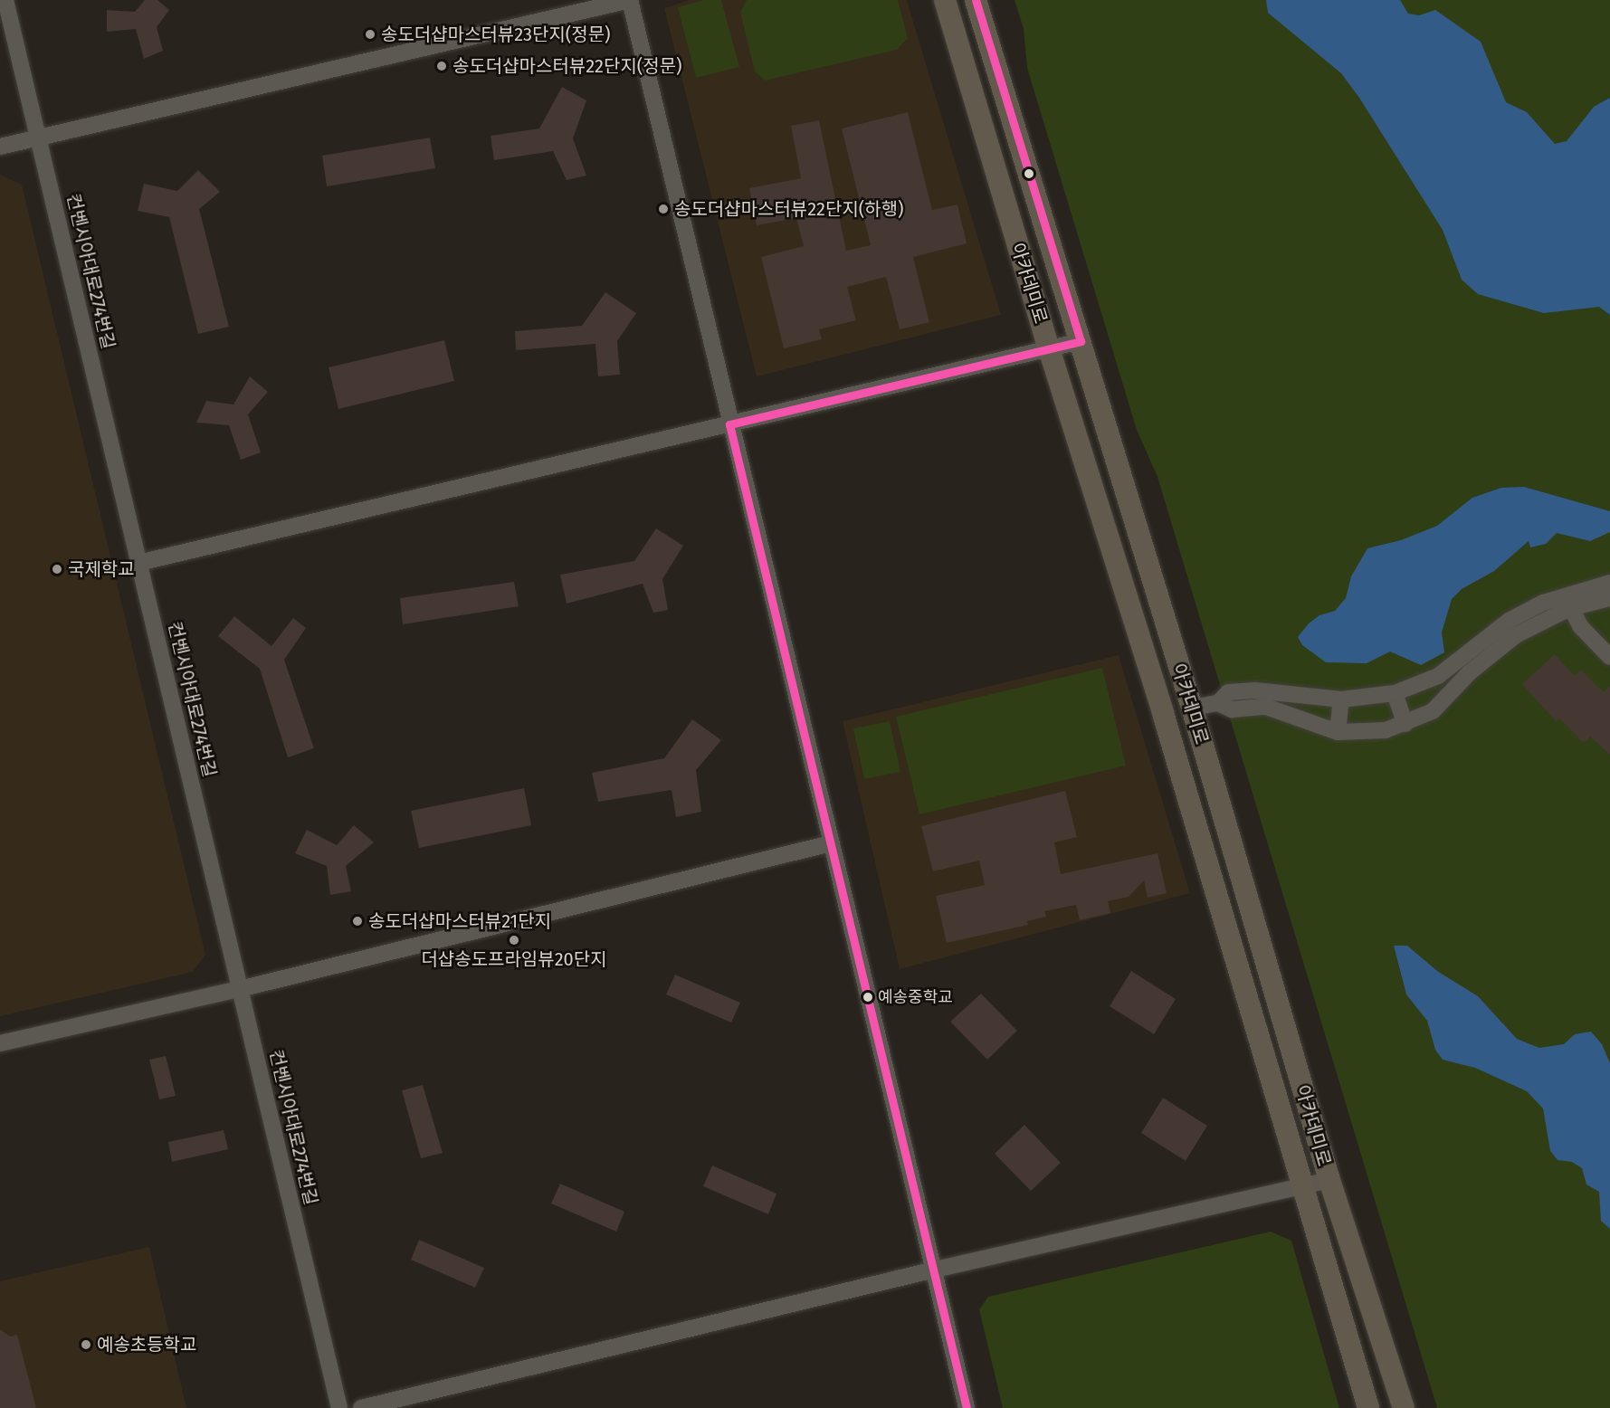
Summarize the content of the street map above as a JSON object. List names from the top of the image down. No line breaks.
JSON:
{"streets":{"main road":["아카데미로"],"street":["컨벤시아대로274번길"]},"places":["송도더샵마스터뷰23단지(정문)","송도더샵마스터뷰22단지(정문)","송도더샵마스터뷰22단지(하행)","국제학교","송도더샵마스터뷰21단지","더샵송도프라임뷰20단지","예송중학교","예송초등학교"]}
